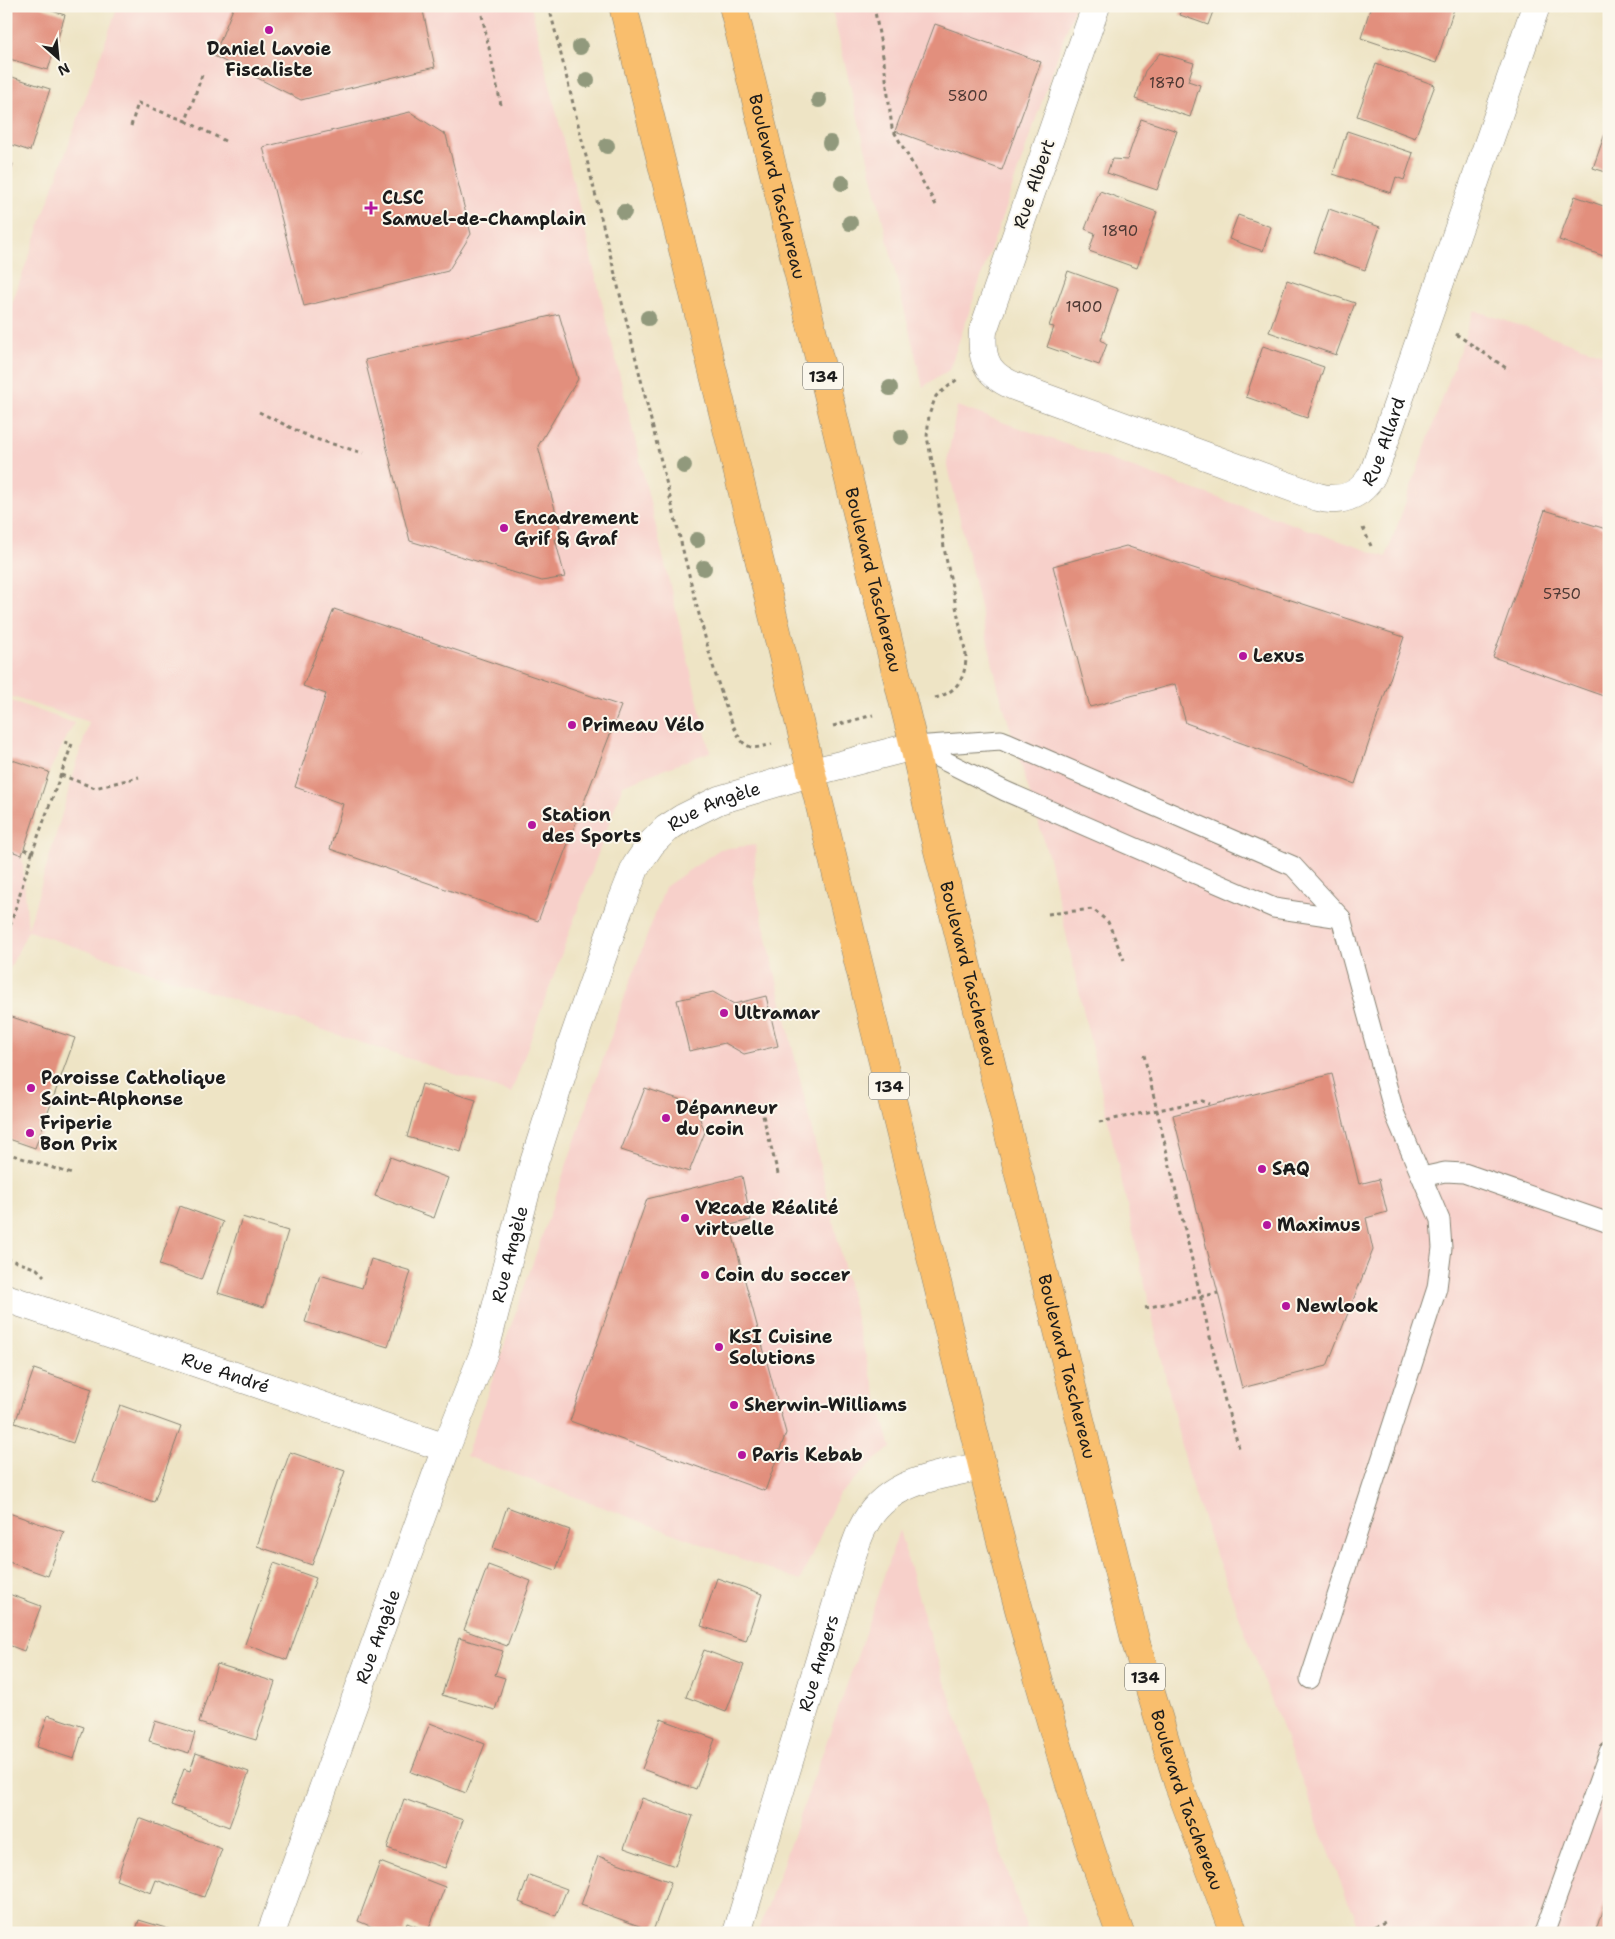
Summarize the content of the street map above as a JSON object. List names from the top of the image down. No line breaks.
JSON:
{"streets":{"main road":["Boulevard Taschereau","134"],"street":["Rue Albert","Rue Allard","Rue Angèle","Rue André","Rue Angers"]},"crossings":[["Rue Albert","Rue Allard"],["Boulevard Taschereau","Rue Angèle"],["134","Rue Angèle"],["134","Rue Angers"],["Rue Angèle","Rue André"]],"places":{"other":["Daniel Lavoie Fiscaliste","Encadrement Grif & Graf","Lexus","Primeau Vélo","Station des Sports","Ultramar","Paroisse Catholique Saint-Alphonse","Dépanneur du coin","Friperie Bon Prix","SAQ","VRcade Réalité virtuelle","Maximus","Coin du soccer","Newlook","KSI Cuisine Solutions","Sherwin-Williams","Paris Kebab"],"health":["CLSC Samuel-de-Champlain"]},"house_numbers":["1870","5800","1890","1900","5750"],"north":"bottom right"}
